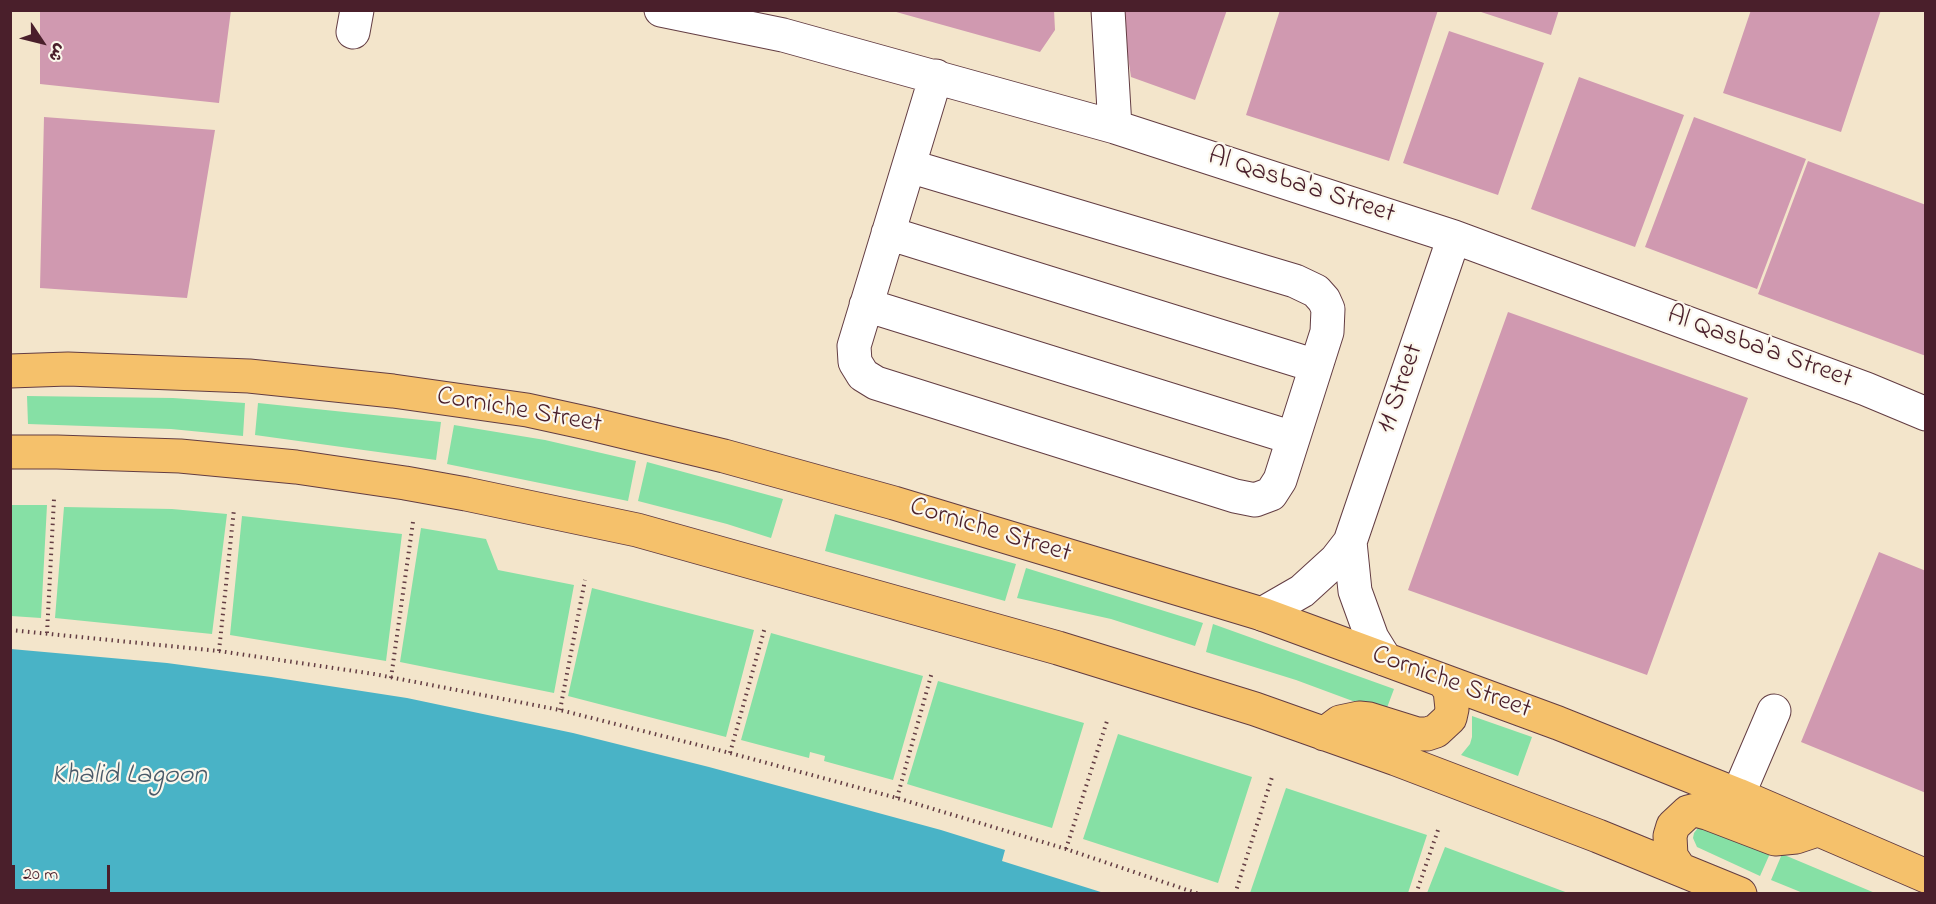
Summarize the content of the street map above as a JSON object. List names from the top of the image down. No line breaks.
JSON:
{"streets":{"main road":["Corniche Street"],"street":["Al Qasba'a Street","11 Street"]},"crossings":[["Al Qasba'a Street","11 Street"],["11 Street","Corniche Street"]],"water":["Khalid Lagoon"],"scale_bar":"20 m","north":"bottom right"}
